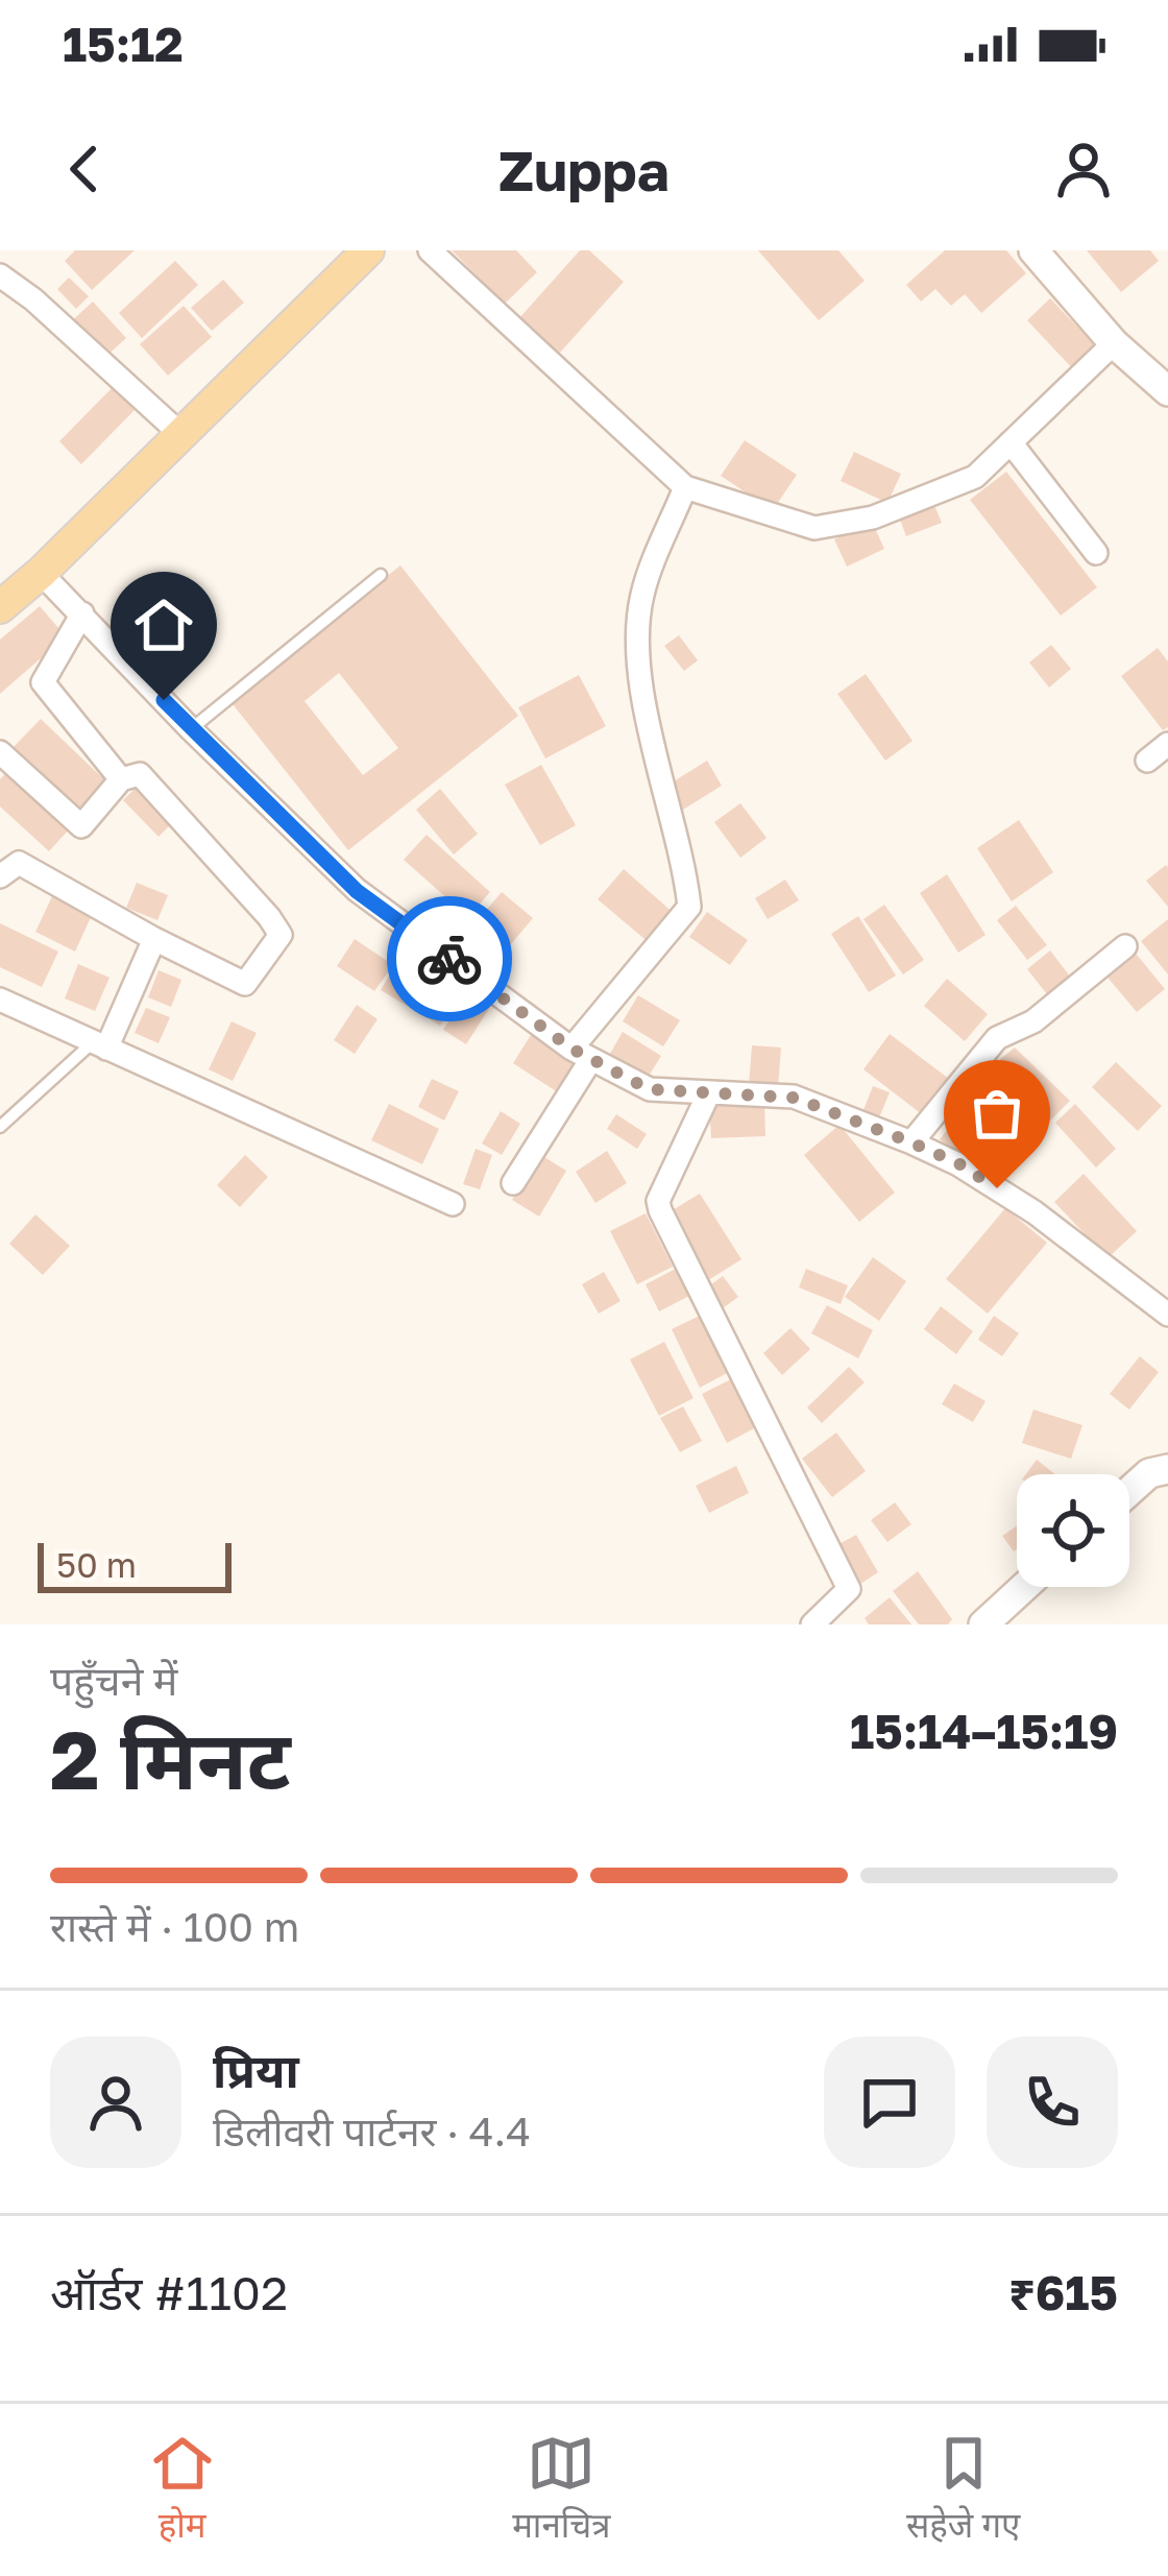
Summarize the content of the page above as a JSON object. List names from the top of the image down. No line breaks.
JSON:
{"scale_bar":"50 m","page":{"status":"15:12","header":"Zuppa","scale":"50 m","heading":["2 मिनट","पहुँचने में","15:14–15:19"],"panel":["प्रिया","डिलीवरी पार्टनर · 4.4","ऑर्डर #1102","₹615"],"bar":"रास्ते में · 100 m","tabs":["होम","मानचित्र","सहेजे गए"]}}
